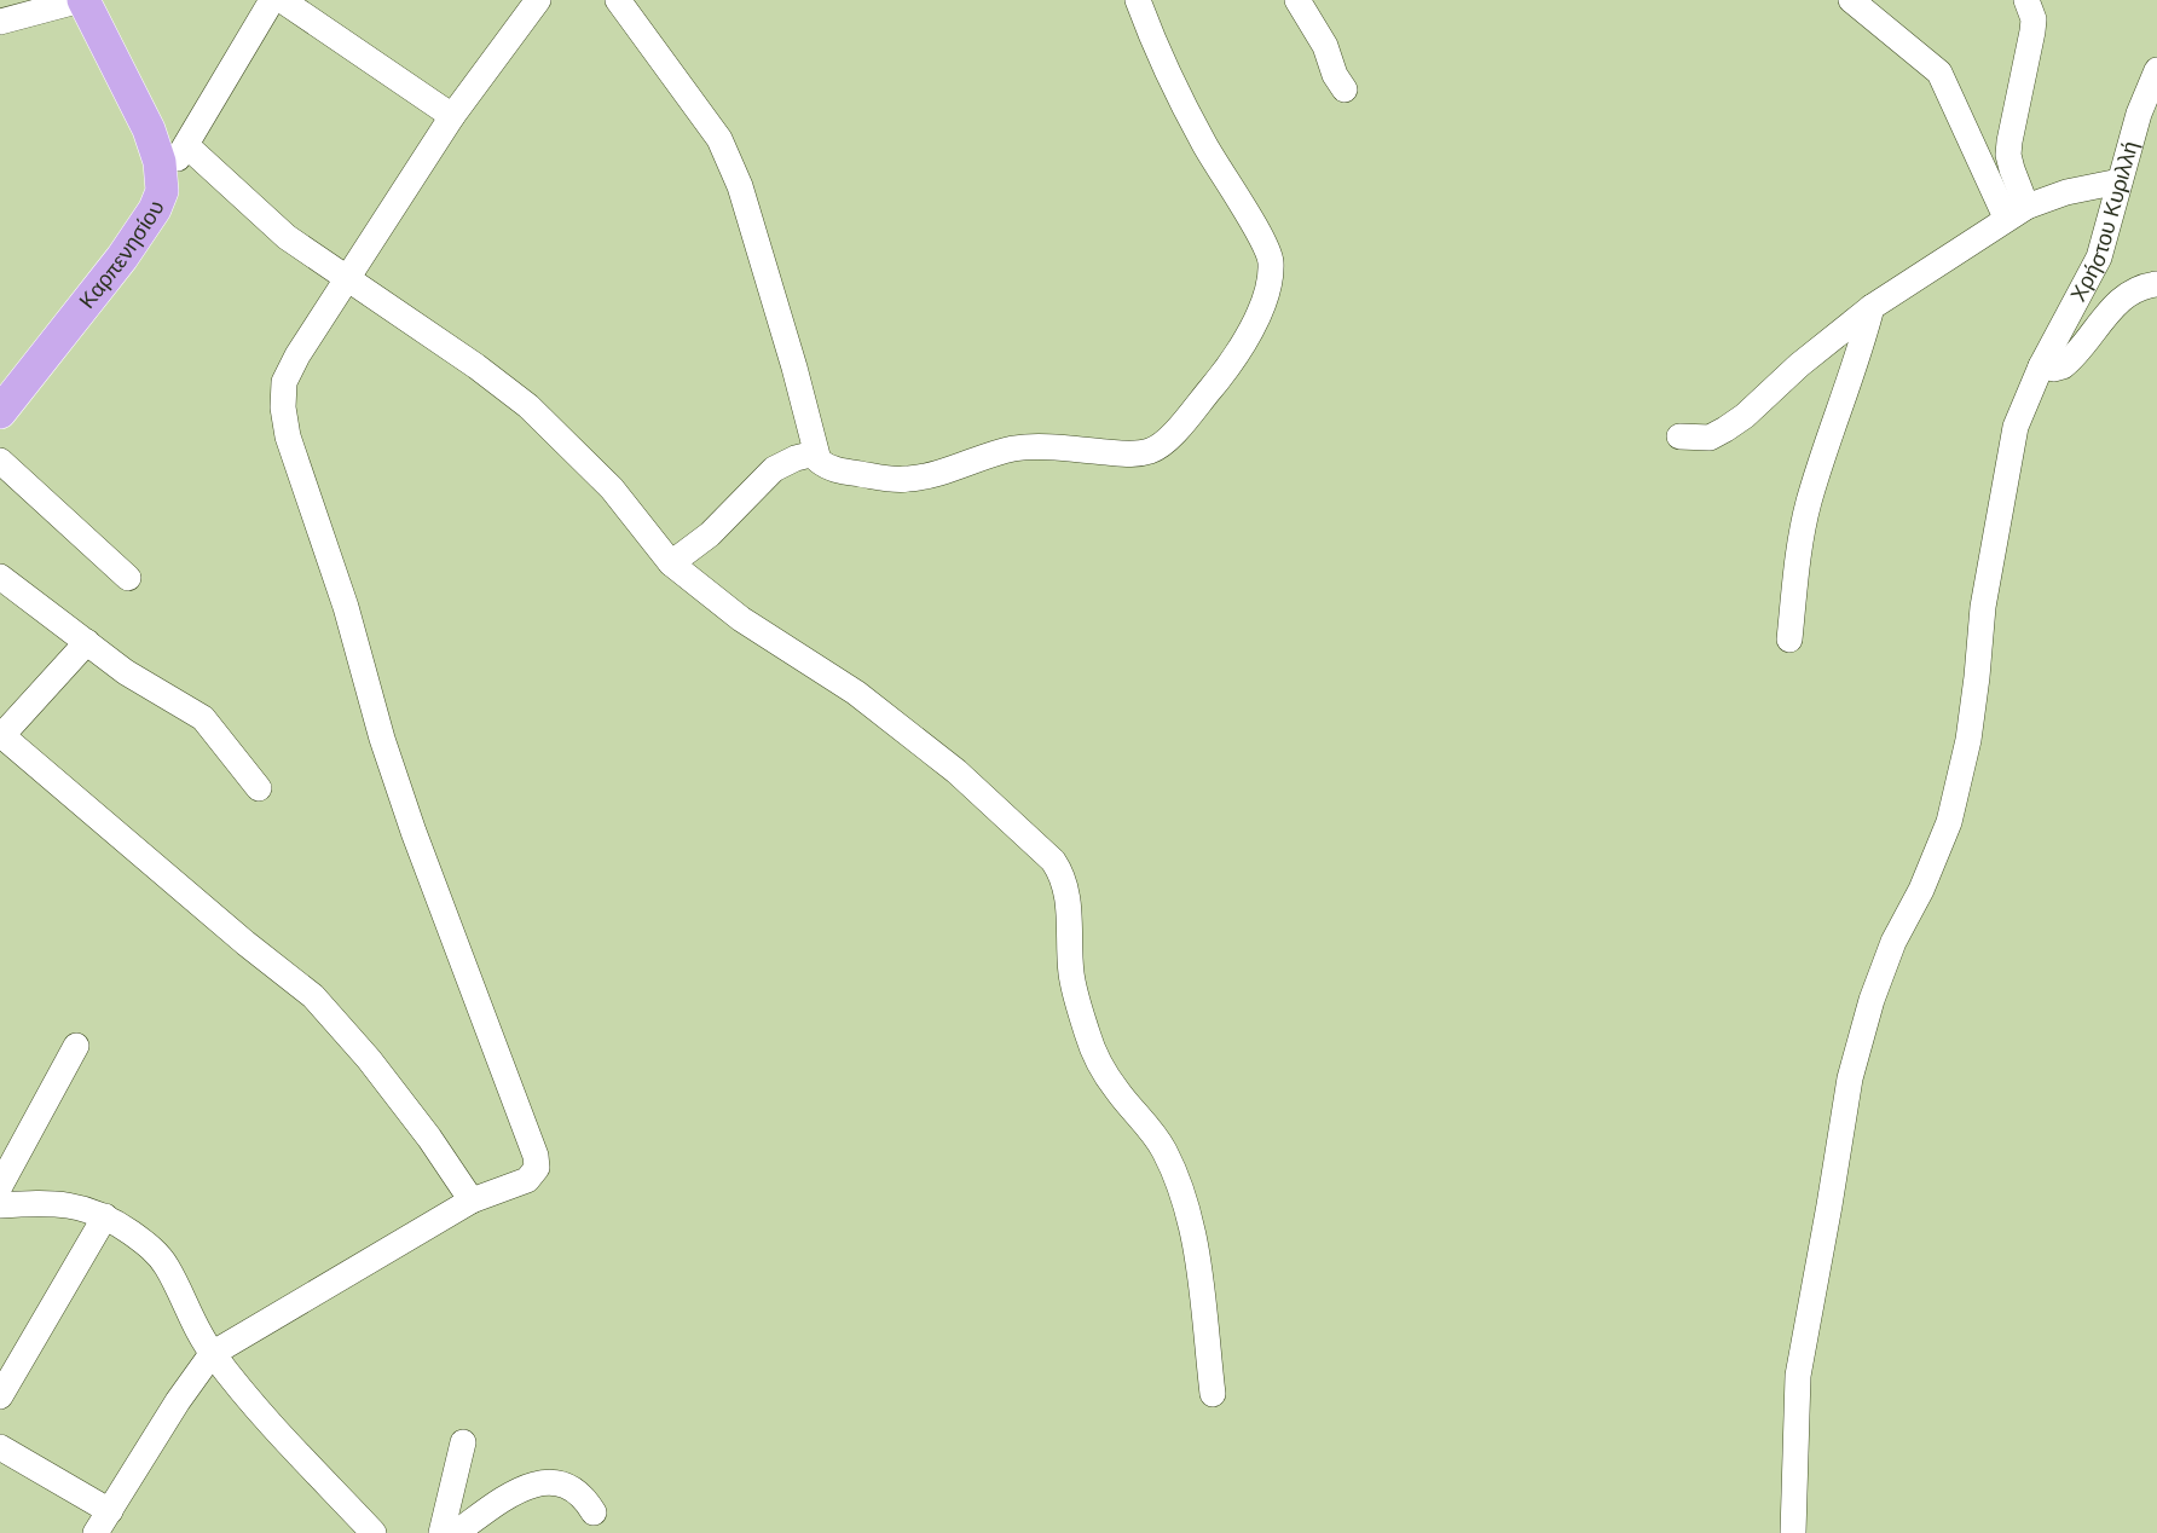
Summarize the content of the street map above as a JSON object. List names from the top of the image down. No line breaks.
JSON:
{"streets":{"main road":["Καρπενησίου"],"street":["Χρήστου Κυριλλή"]}}
